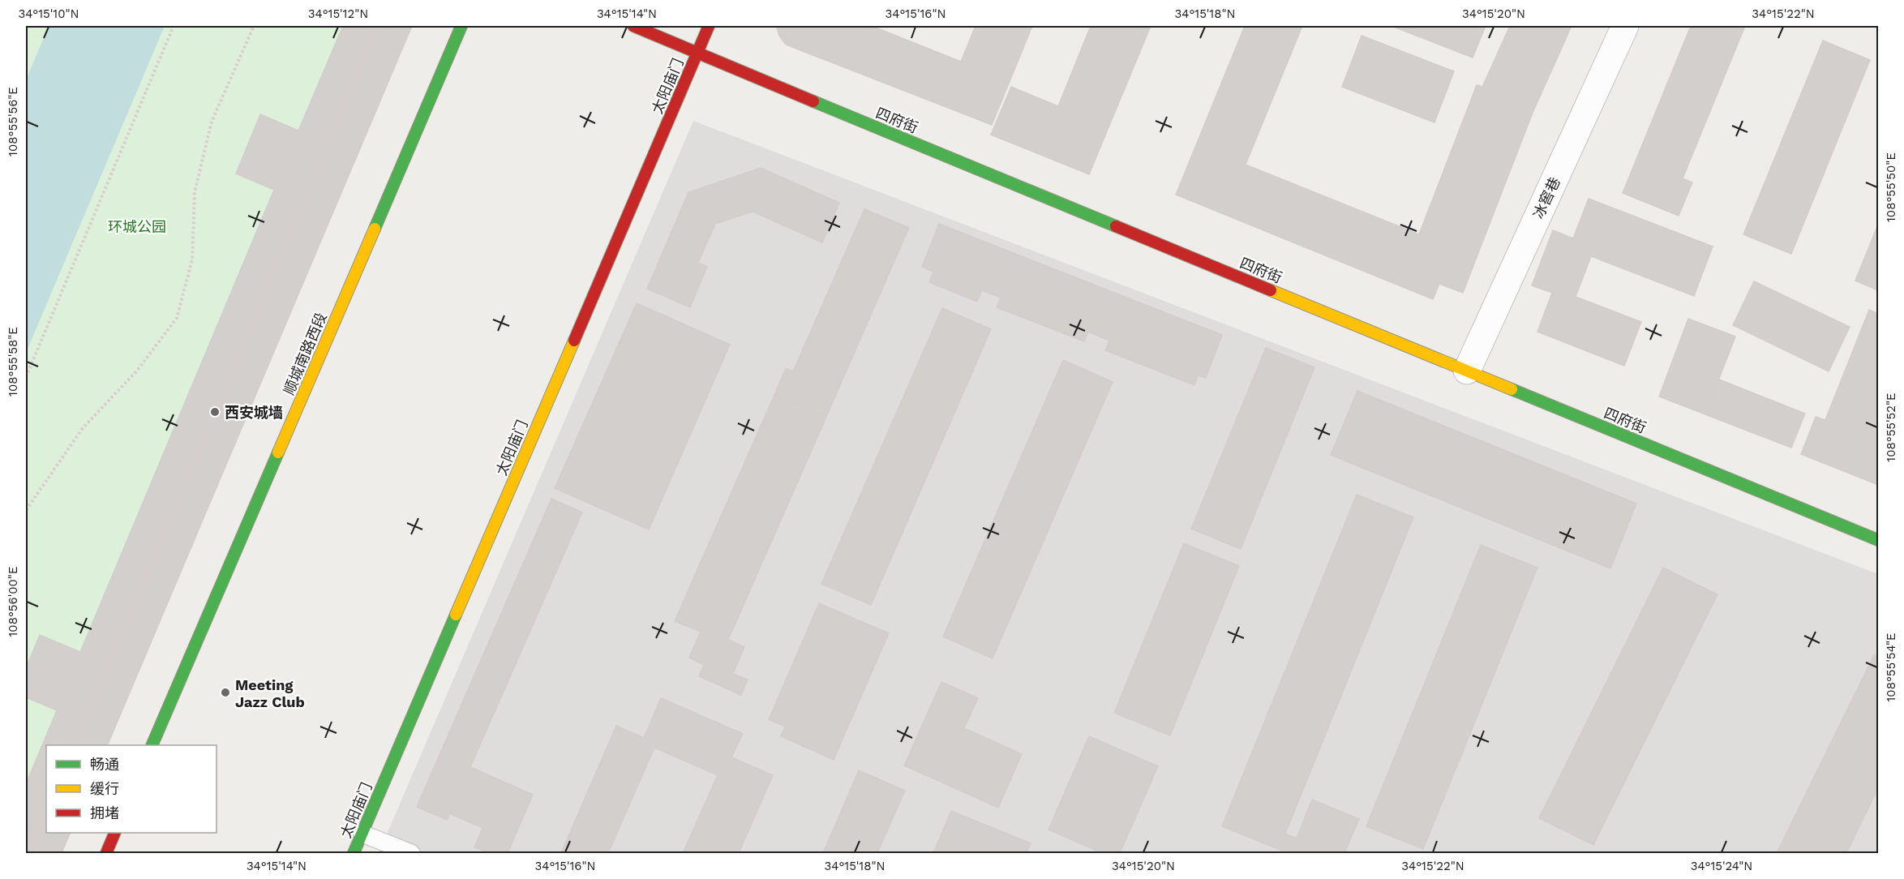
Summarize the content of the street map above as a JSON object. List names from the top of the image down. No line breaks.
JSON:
{"streets":{"street":["太阳庙门","四府街","冰窖巷","顺城南路西段"]},"crossings":[["太阳庙门","四府街"],["四府街","冰窖巷"]],"parks":["环城公园"],"places":["西安城墙","Meeting Jazz Club"],"legend":["畅通","缓行","拥堵"],"coordinates":["34°15'10\"N","34°15'12\"N","34°15'14\"N","34°15'16\"N","34°15'18\"N","34°15'20\"N","34°15'22\"N","108°55'56\"E","108°55'50\"E","108°55'58\"E","108°55'52\"E","108°56'00\"E","108°55'54\"E","34°15'24\"N"]}
